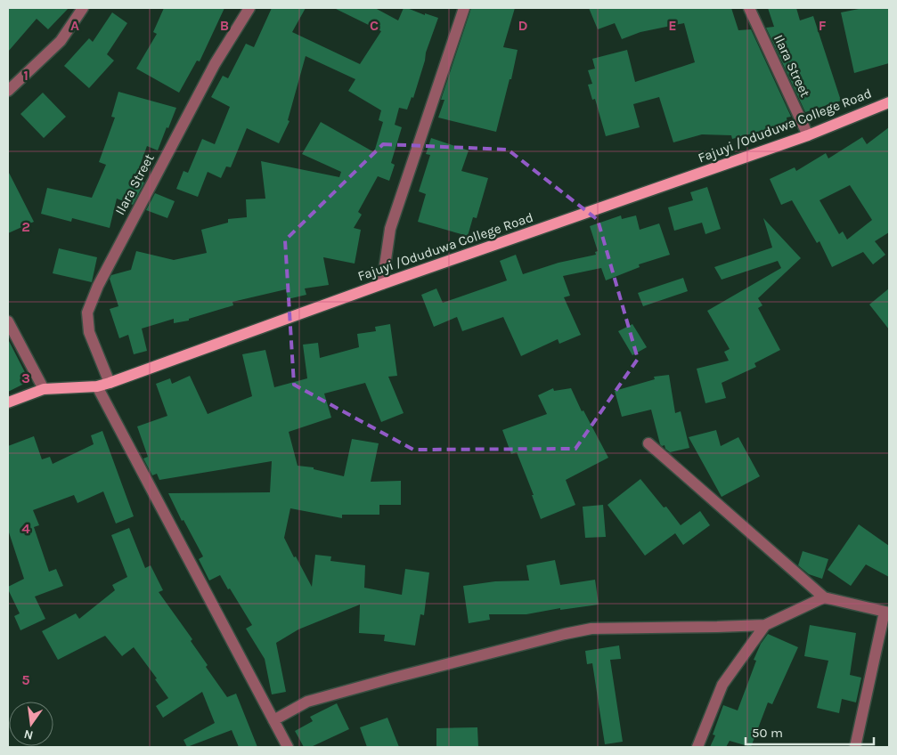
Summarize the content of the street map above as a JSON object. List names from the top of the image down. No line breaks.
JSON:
{"streets":{"main road":["Fajuyi /Oduduwa College Road"],"street":["Ilara Street"]},"crossings":[["Ilara Street","Fajuyi /Oduduwa College Road"]],"scale_bar":"50 m","north":"bottom","grid":{"columns":["A","B","C","D","E","F"],"rows":["1","2","3","4","5"]}}
